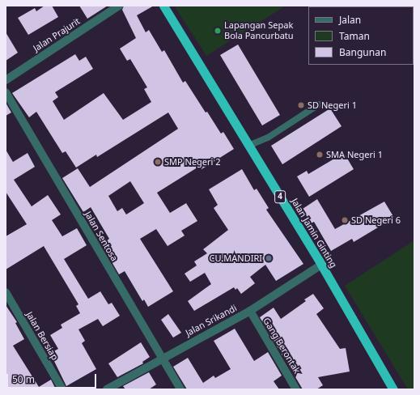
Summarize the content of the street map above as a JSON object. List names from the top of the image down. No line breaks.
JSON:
{"streets":{"highway":["4","Jalan Jamin Ginting"],"street":["Jalan Prajurit","Jalan Sentosa","Jalan Srikandi","Jalan Bersiap","Gang Berontak"]},"crossings":[["Jalan Jamin Ginting","Jalan Srikandi"],["Jalan Sentosa","Jalan Srikandi"],["Jalan Srikandi","Gang Berontak"]],"places":["Lapangan Sepak Bola Pancurbatu","SD Negeri 1","SMA Negeri 1","SMP Negeri 2","SD Negeri 6","CU.MANDIRI"],"legend":["Jalan","Taman","Bangunan"],"scale_bar":"50 m"}
